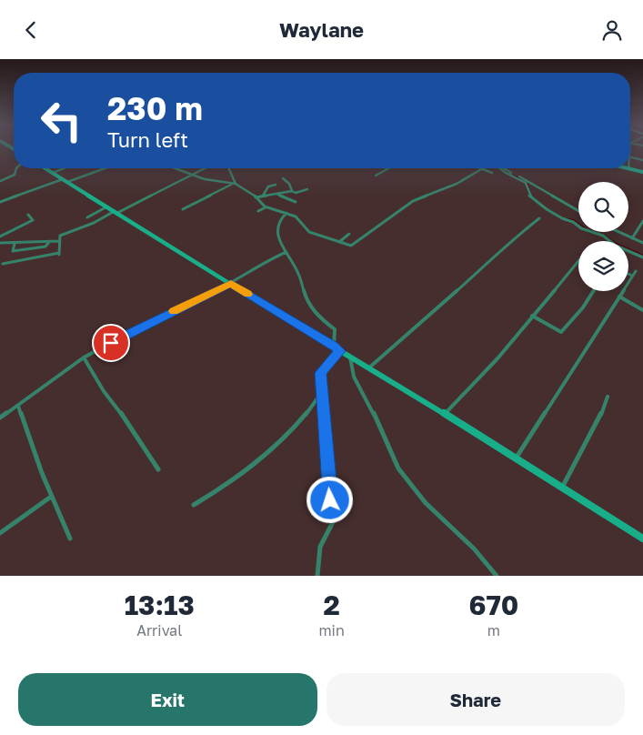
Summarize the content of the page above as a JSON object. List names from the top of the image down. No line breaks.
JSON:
{"page":{"header":"Waylane","turn":["230 m","Turn left"],"eta":["13:13","Arrival","2","min","670","m"],"buttons":["Exit","Share"]}}
